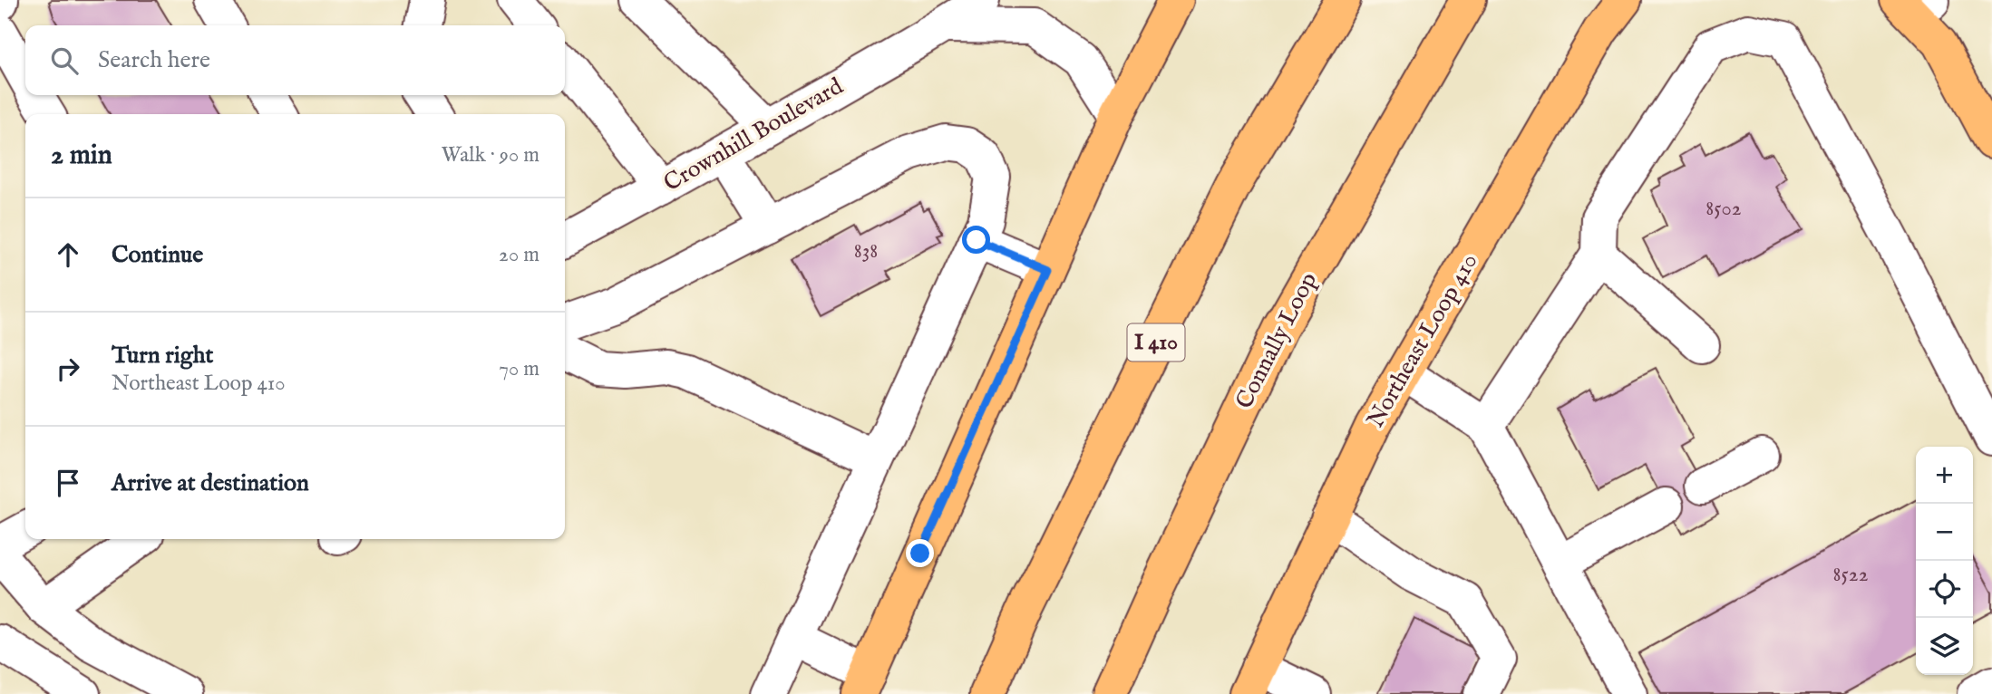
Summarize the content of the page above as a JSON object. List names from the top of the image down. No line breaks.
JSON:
{"streets":{"main road":["Connally Loop","Northeast Loop 410","I 410"],"street":["Crownhill Boulevard"]},"house_numbers":["8502","838","8522"],"page":{"search":"Search here","heading":["2 min","Walk · 90 m"],"list":[["Continue","20 m"],["Turn right","Northeast Loop 410","70 m"],"Arrive at destination"],"map_buttons":["+","−"]}}
